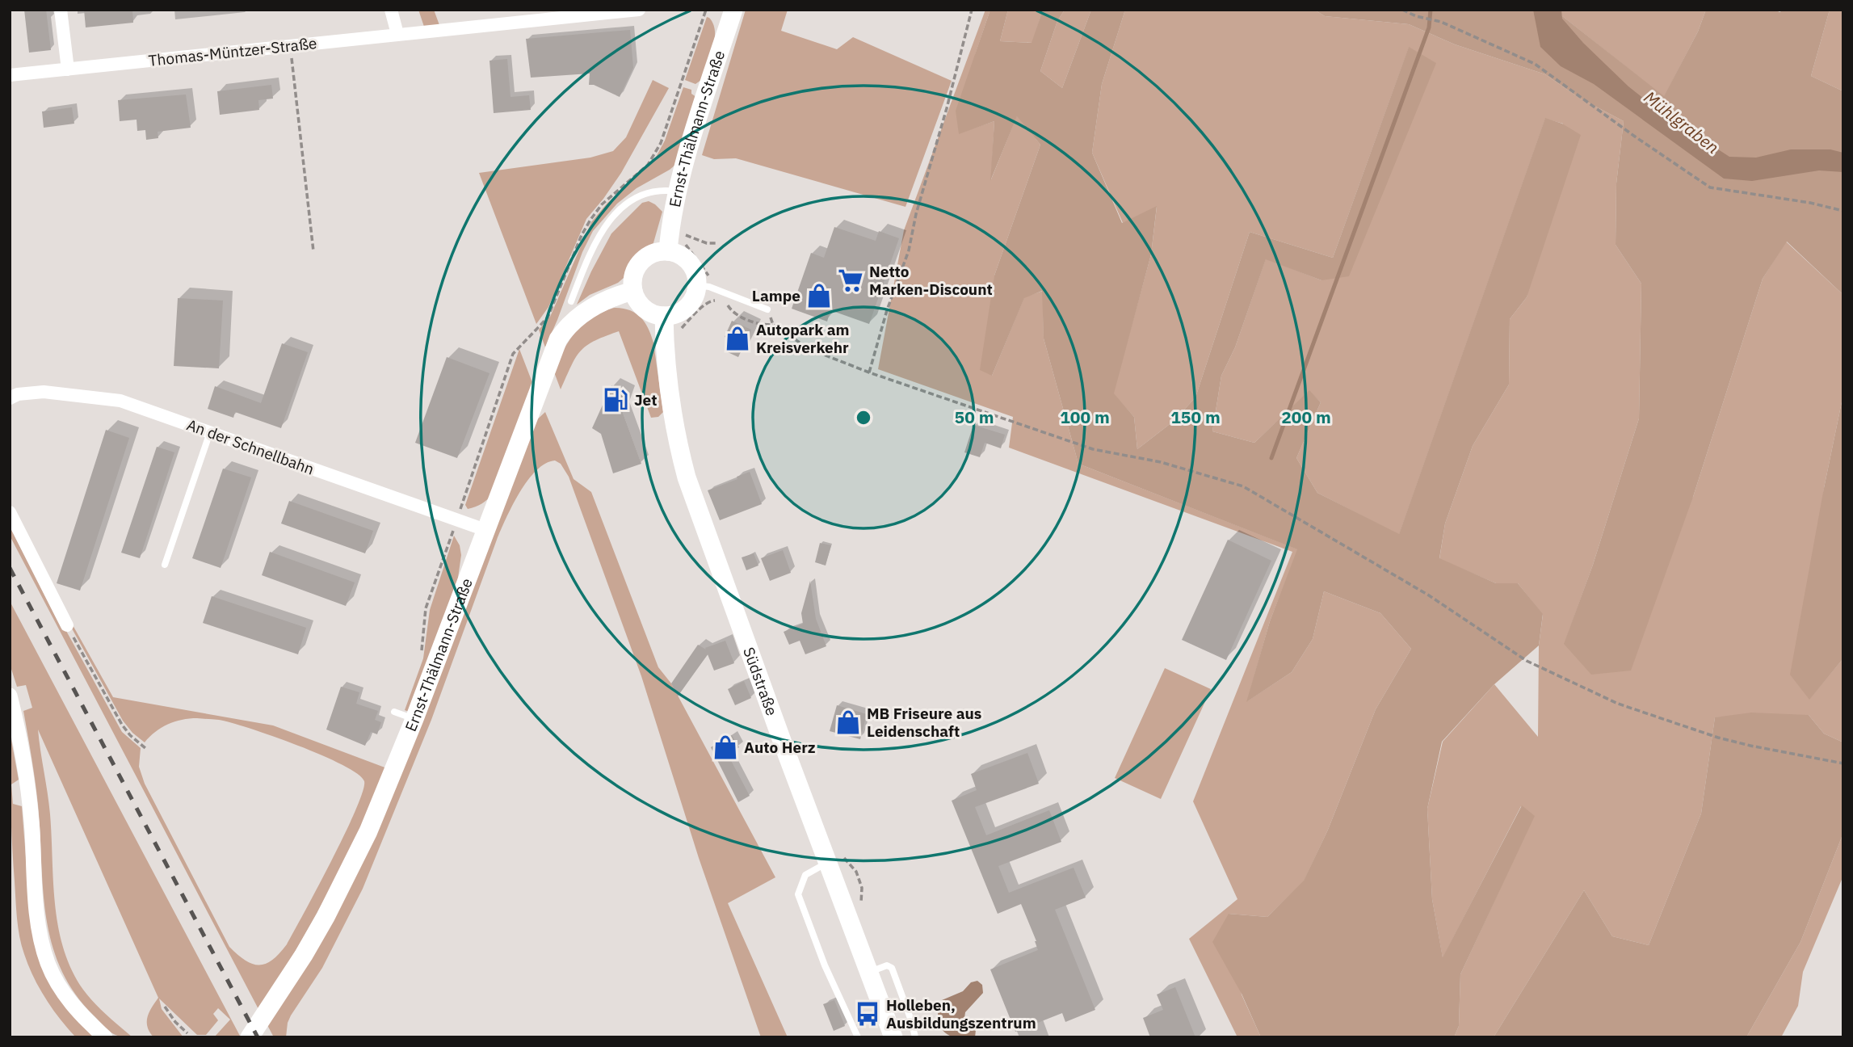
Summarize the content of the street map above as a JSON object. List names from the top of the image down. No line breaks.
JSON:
{"streets":{"main road":["Ernst-Thälmann-Straße","Südstraße"],"street":["Thomas-Müntzer-Straße","An der Schnellbahn"]},"crossings":[["Ernst-Thälmann-Straße","An der Schnellbahn"],["Ernst-Thälmann-Straße","Südstraße"]],"water":["Mühlgraben"],"places":{"supermarket":["Netto Marken-Discount"],"shop":["Lampe","Autopark am Kreisverkehr","MB Friseure aus Leidenschaft","Auto Herz"],"fuel station":["Jet"],"bus stop":["Holleben, Ausbildungszentrum"]},"rings":["50 m","100 m","150 m","200 m"]}
